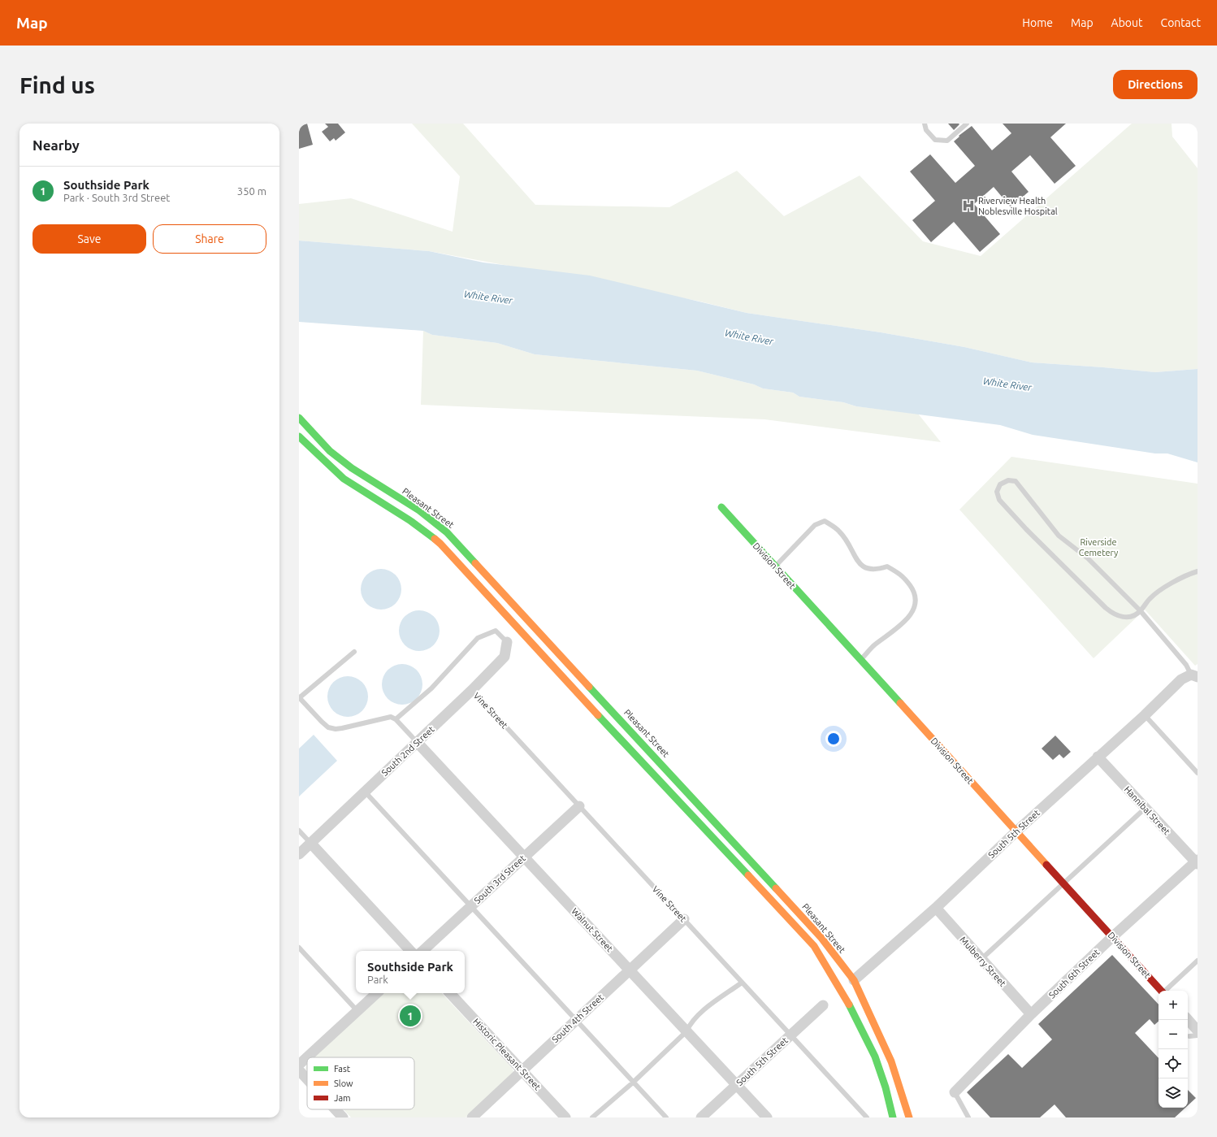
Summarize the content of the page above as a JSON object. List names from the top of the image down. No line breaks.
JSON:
{"streets":{"street":["Pleasant Street","Division Street","South 2nd Street","Hannibal Street","South 5th Street","South 3rd Street","Walnut Street","Mulberry Street","South 6th Street","South 4th Street","Historic Pleasant Street"],"lane":["Vine Street"]},"crossings":[["Pleasant Street","South 5th Street"],["Division Street","South 5th Street"],["Division Street","South 6th Street"],["Vine Street","South 2nd Street"],["Vine Street","South 5th Street"],["Vine Street","South 3rd Street"],["Vine Street","South 4th Street"],["South 2nd Street","Walnut Street"],["Hannibal Street","South 5th Street"],["Hannibal Street","South 6th Street"],["South 5th Street","Walnut Street"],["South 5th Street","Mulberry Street"],["South 3rd Street","Walnut Street"],["Walnut Street","South 4th Street"],["Mulberry Street","South 6th Street"],["South 4th Street","Historic Pleasant Street"]],"water":["White River"],"parks":["Riverside Cemetery"],"places":{"hospital":["Riverview Health Noblesville Hospital"]},"legend":["Fast","Slow","Jam"],"page":{"header":"Map","nav":["Home","Map","About","Contact"],"buttons":["Directions",["Save","Share"]],"title":"Find us","heading":"Nearby","list":[{"mark":"1","name":"Southside Park","note":"Park · South 3rd Street","value":"350 m"}],"popup":["Southside Park","Park"],"map_buttons":["+","−"],"pins":"1"}}
